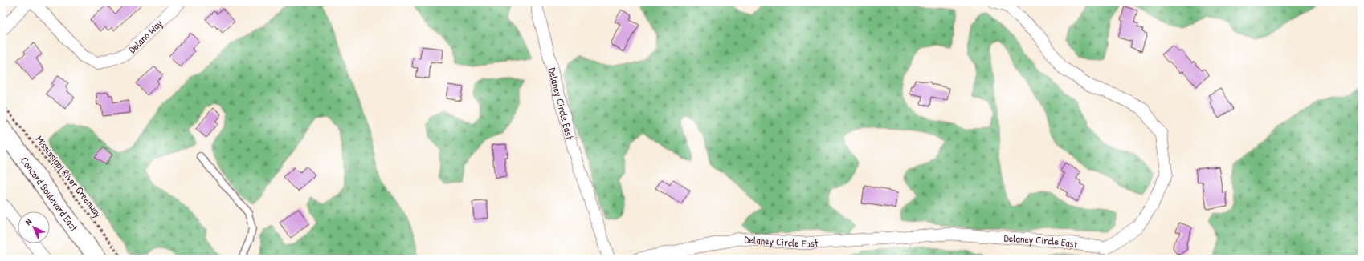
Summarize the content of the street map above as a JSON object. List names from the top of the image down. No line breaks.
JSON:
{"streets":{"main road":["Concord Boulevard East"],"street":["Delano Way","Delaney Circle East"],"path":["Mississippi River Greenway"]},"north":"top left"}
